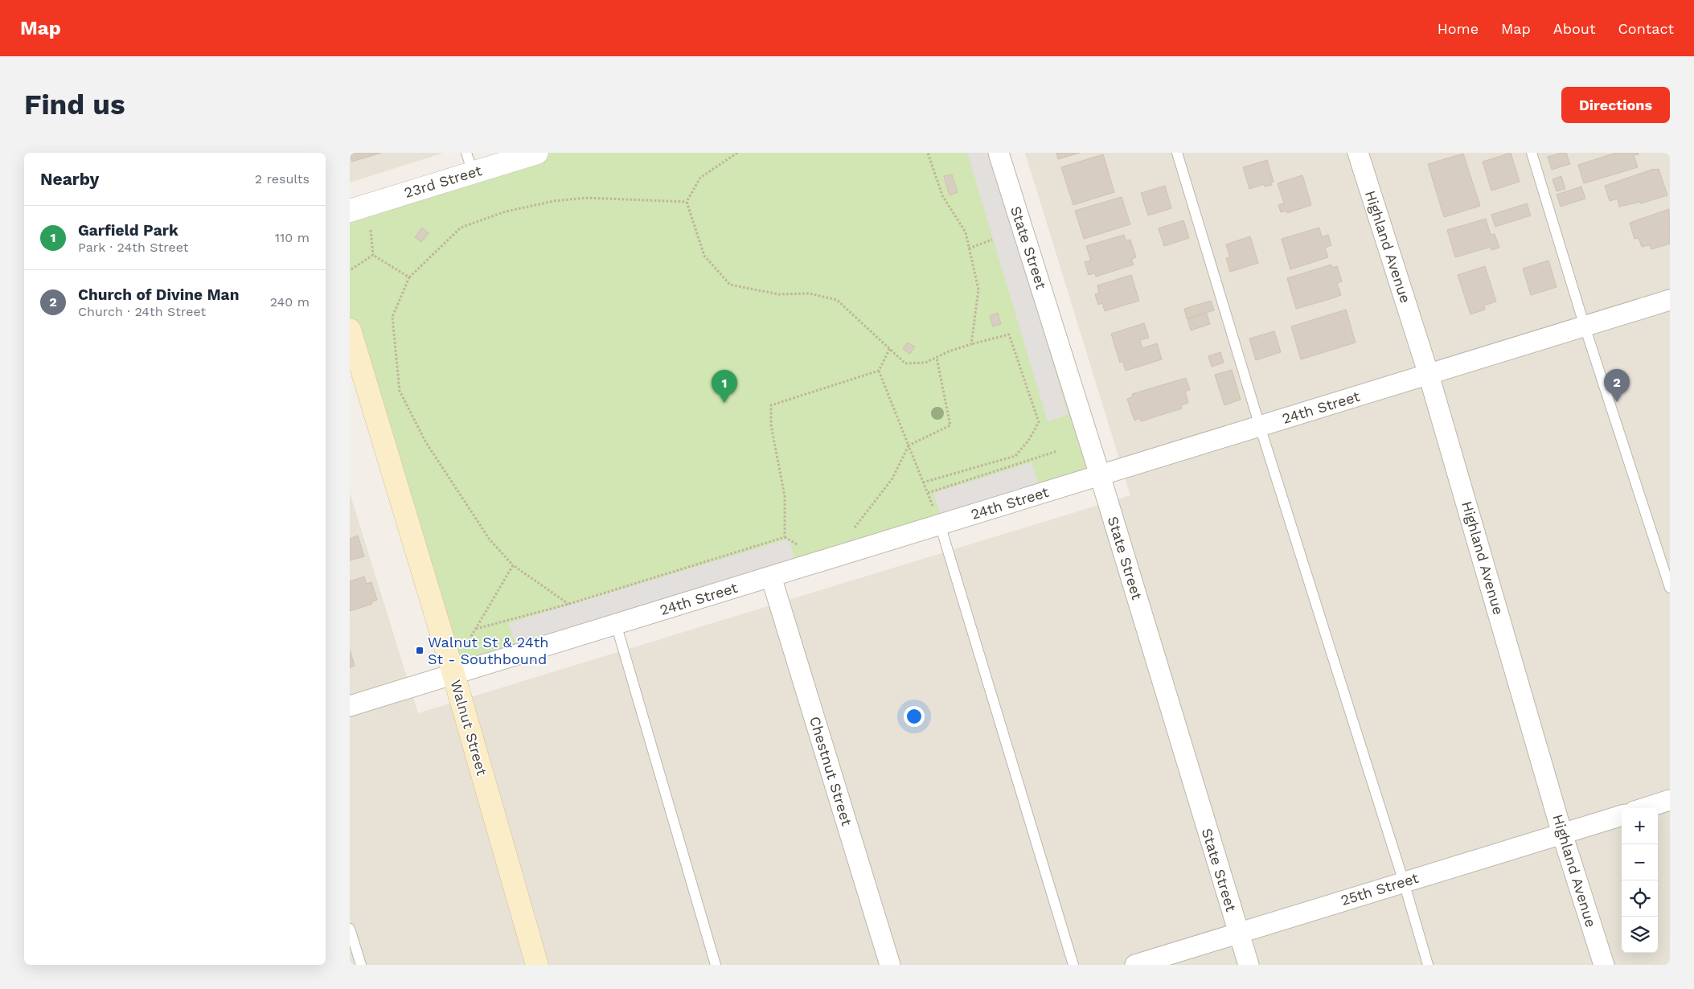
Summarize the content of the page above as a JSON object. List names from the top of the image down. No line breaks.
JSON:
{"streets":{"main road":["Walnut Street"],"street":["23rd Street","Highland Avenue","State Street","24th Street","Chestnut Street","25th Street"]},"crossings":[["Highland Avenue","24th Street"],["Highland Avenue","25th Street"],["State Street","24th Street"],["State Street","25th Street"],["24th Street","Walnut Street"],["24th Street","Chestnut Street"]],"places":{"transit":["Walnut St & 24th St - Southbound"]},"page":{"header":"Map","nav":["Home","Map","About","Contact"],"buttons":"Directions","title":"Find us","heading":["Nearby","2 results"],"list":[{"mark":"1","name":"Garfield Park","note":"Park · 24th Street","value":"110 m"},{"mark":"2","name":"Church of Divine Man","note":"Church · 24th Street","value":"240 m"}],"pins":["2","1"],"map_buttons":["+","−"]}}
